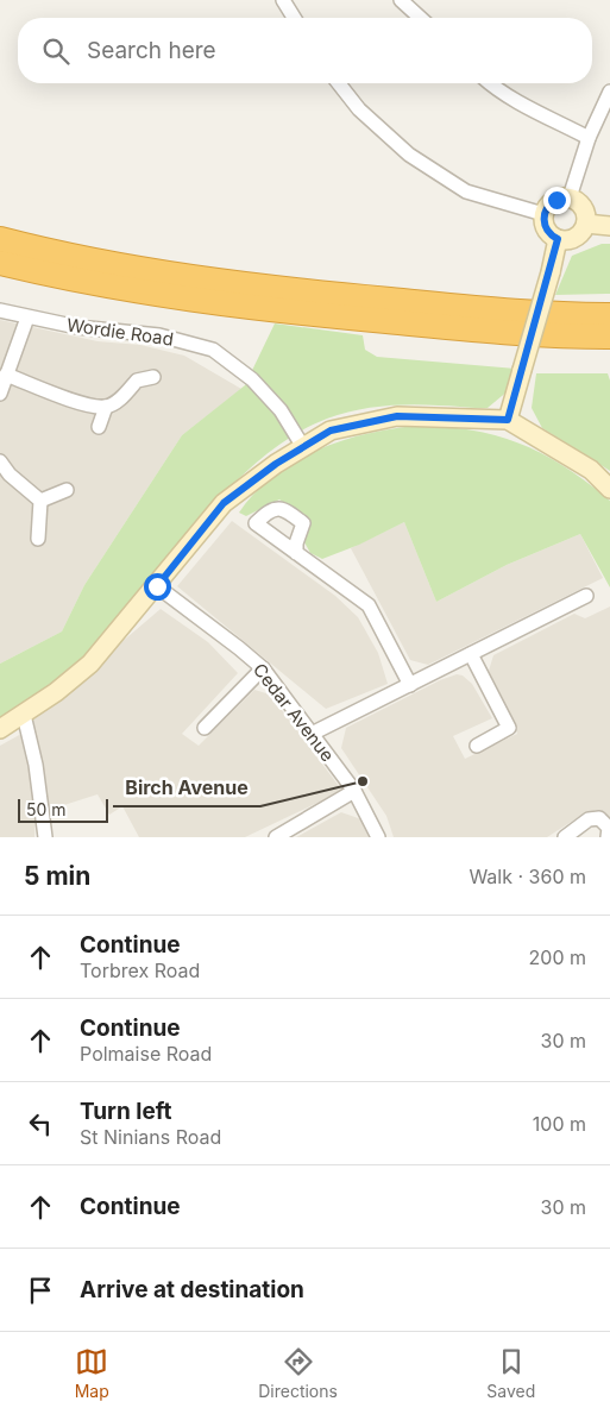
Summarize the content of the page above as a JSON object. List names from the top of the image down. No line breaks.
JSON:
{"streets":{"street":["Wordie Road","Cedar Avenue"]},"places":["Birch Avenue"],"scale_bar":"50 m","page":{"search":"Search here","scale":"50 m","heading":["5 min","Walk · 360 m"],"list":[["Continue","Torbrex Road","200 m"],["Continue","Polmaise Road","30 m"],["Turn left","St Ninians Road","100 m"],["Continue","30 m"],"Arrive at destination"],"nav":["Map","Directions","Saved"]}}
